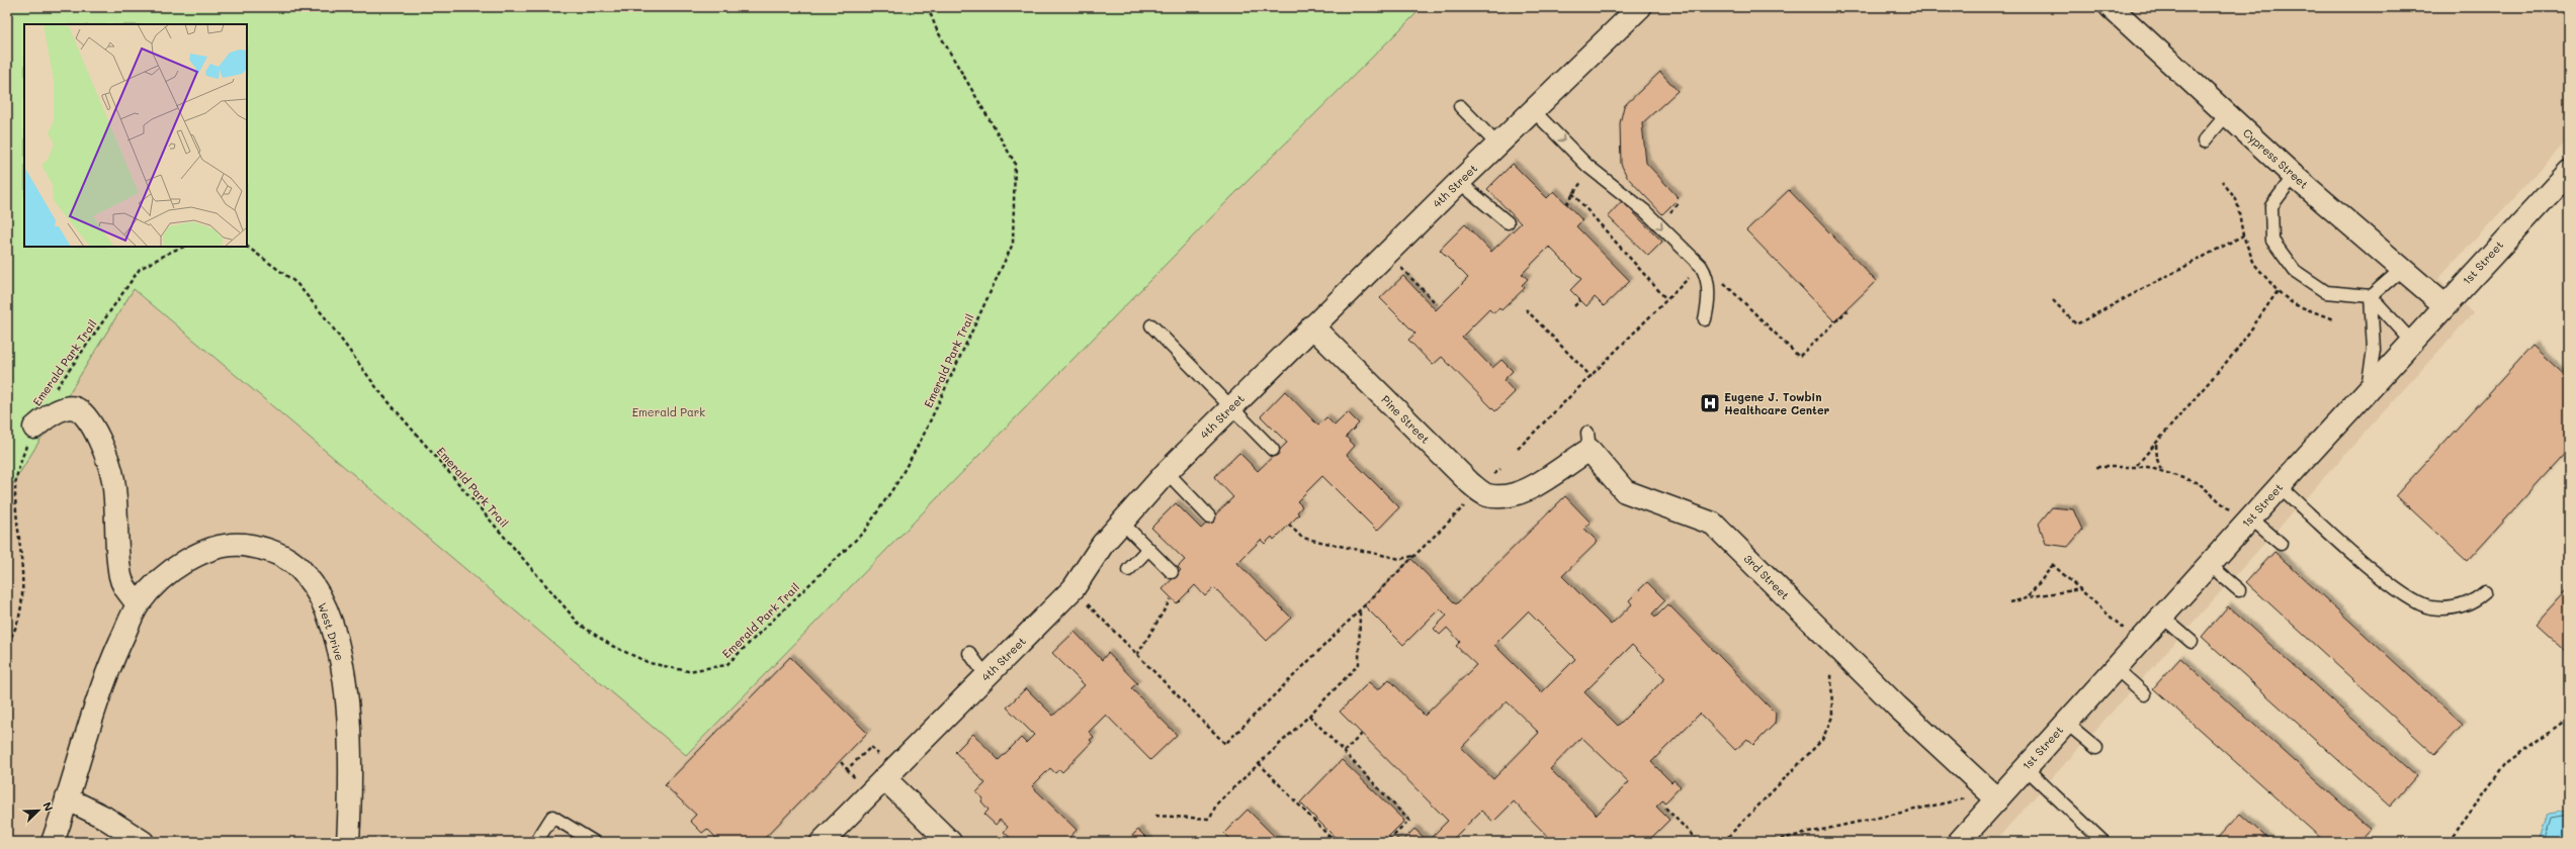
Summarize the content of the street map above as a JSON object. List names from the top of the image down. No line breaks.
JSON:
{"streets":{"street":["Cypress Street","4th Street","1st Street","Pine Street","3rd Street","West Drive"],"path":["Emerald Park Trail"]},"crossings":[["Cypress Street","1st Street"],["4th Street","Pine Street"],["1st Street","3rd Street"],["Pine Street","3rd Street"]],"parks":["Emerald Park"],"places":{"hospital":["Eugene J. Towbin Healthcare Center"]},"north":"top right"}
